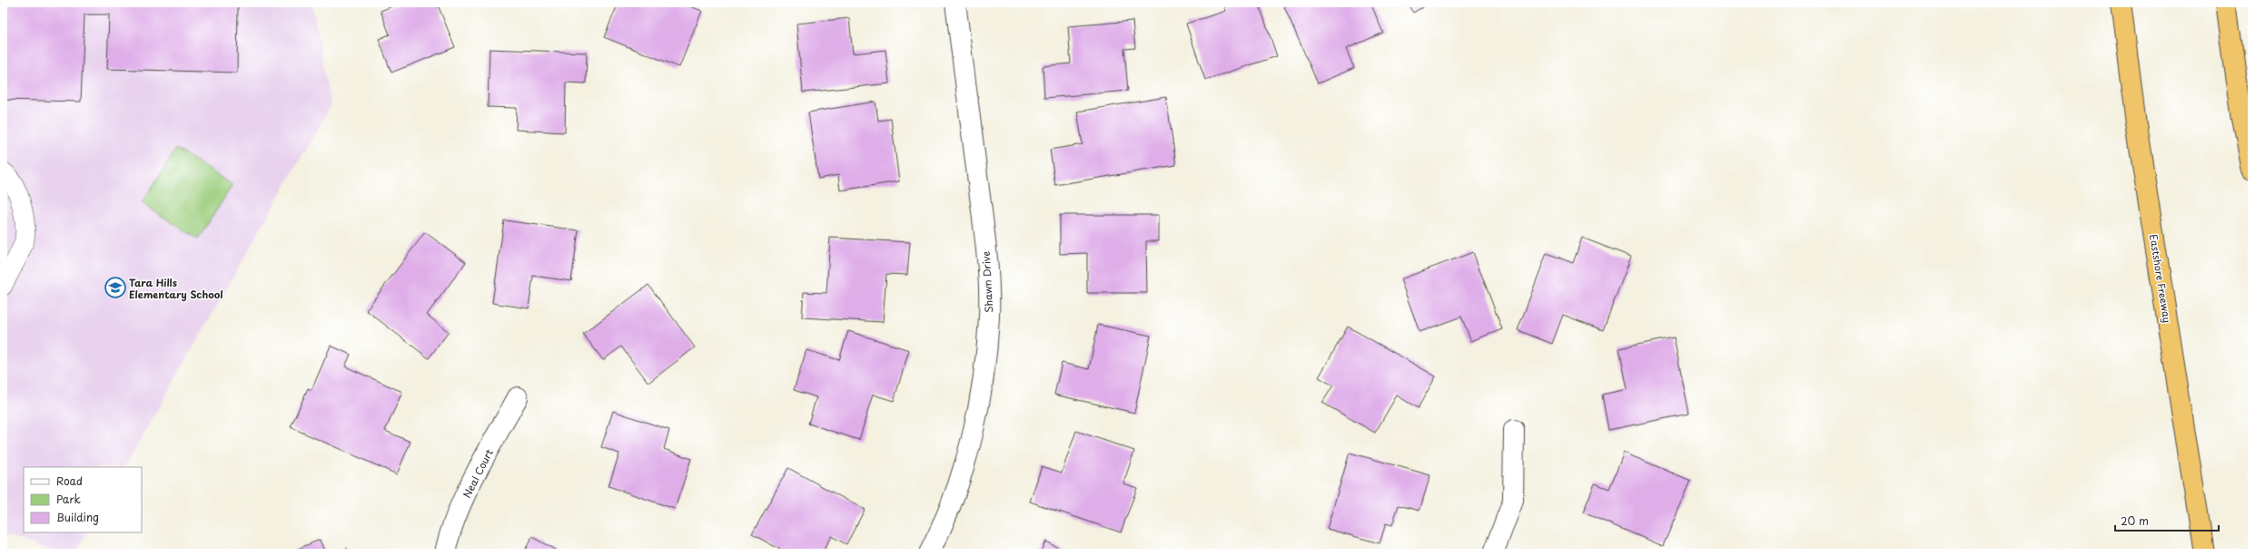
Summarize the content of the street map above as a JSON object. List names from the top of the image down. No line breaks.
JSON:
{"streets":{"highway":["Eastshore Freeway"],"street":["Shawn Drive","Neal Court"]},"places":{"school or university":["Tara Hills Elementary School"]},"legend":["Road","Park","Building"],"scale_bar":"20 m"}
